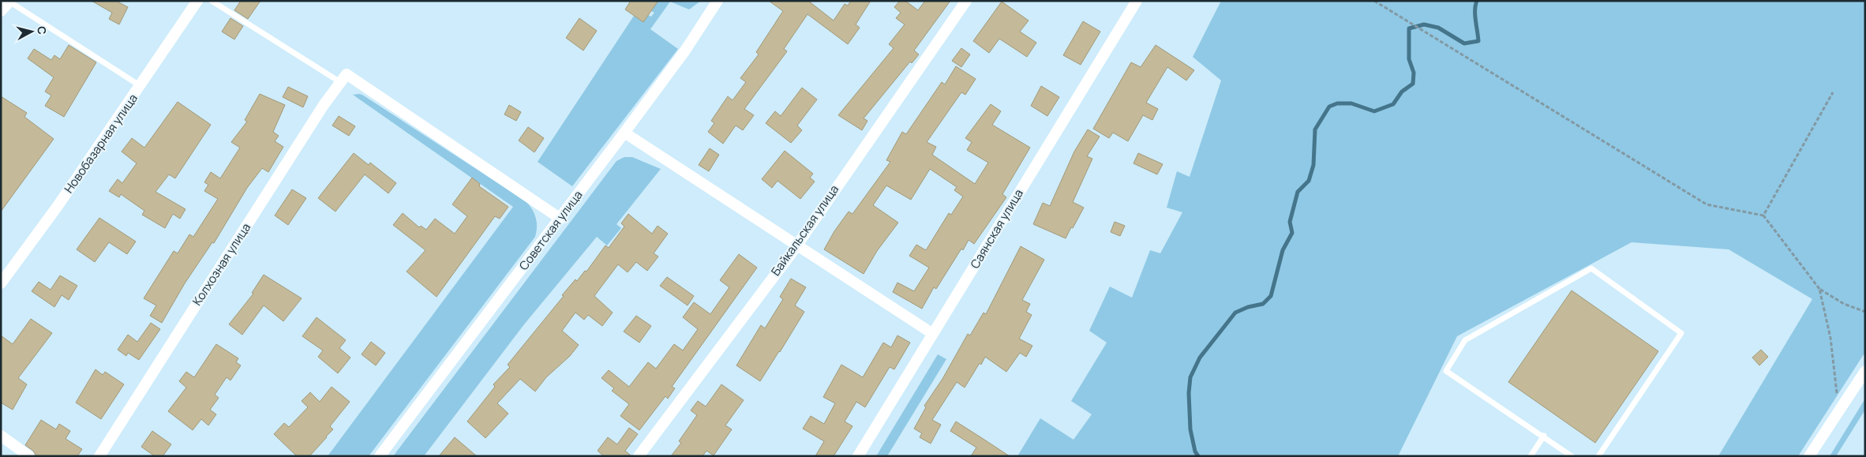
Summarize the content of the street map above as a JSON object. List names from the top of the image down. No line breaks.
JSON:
{"streets":{"street":["Новобазарная улица","Саянская улица","Советская улица","Байкальская улица","Колхозная улица"]},"north":"right"}
